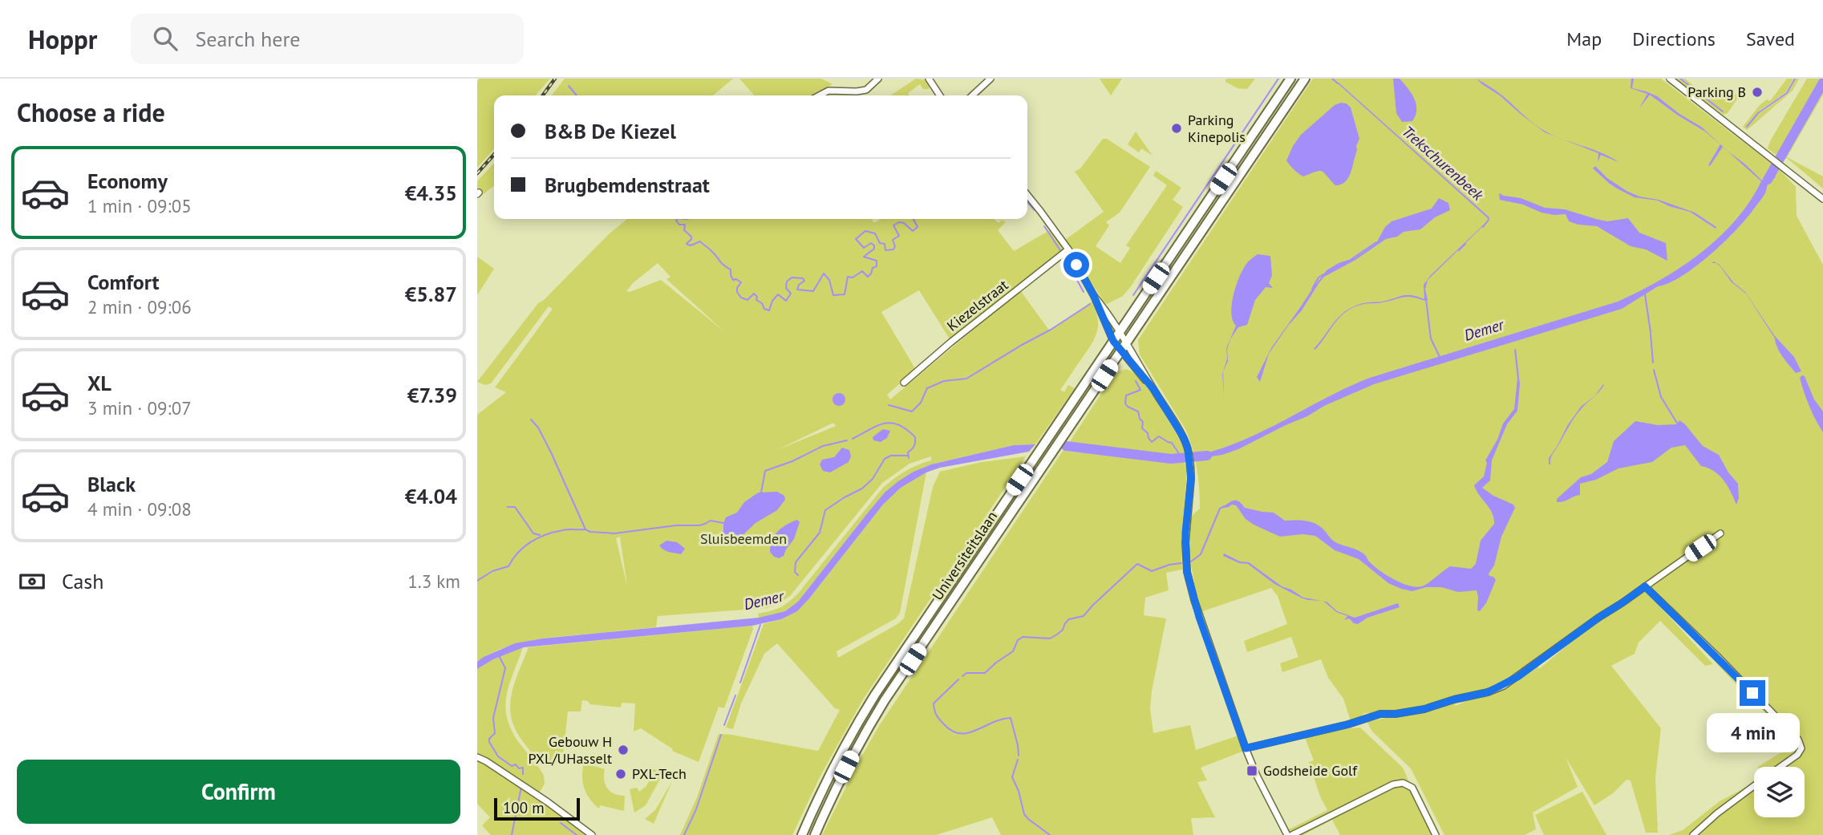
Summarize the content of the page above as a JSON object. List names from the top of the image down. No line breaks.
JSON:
{"streets":{"highway":["Universiteitslaan"],"street":["Kiezelstraat"]},"water":["Trekschurenbeek","Demer"],"parks":["Sluisbeemden"],"places":{"other":["Parking B","Parking Kinepolis","Gebouw H PXL/UHasselt","PXL-Tech"],"transit":["Godsheide Golf"]},"scale_bar":"100 m","page":{"header":"Hoppr","search":"Search here","nav":["Map","Directions","Saved"],"heading":"Choose a ride","banner":["B&B De Kiezel","Brugbemdenstraat"],"list":[{"name":"Economy","note":"1 min · 09:05","value":"€4.35"},{"name":"Comfort","note":"2 min · 09:06","value":"€5.87"},{"name":"XL","note":"3 min · 09:07","value":"€7.39"},{"name":"Black","note":"4 min · 09:08","value":"€4.04"}],"pay":["Cash","1.3 km"],"bubble":"4 min","buttons":"Confirm","scale":"100 m"}}
